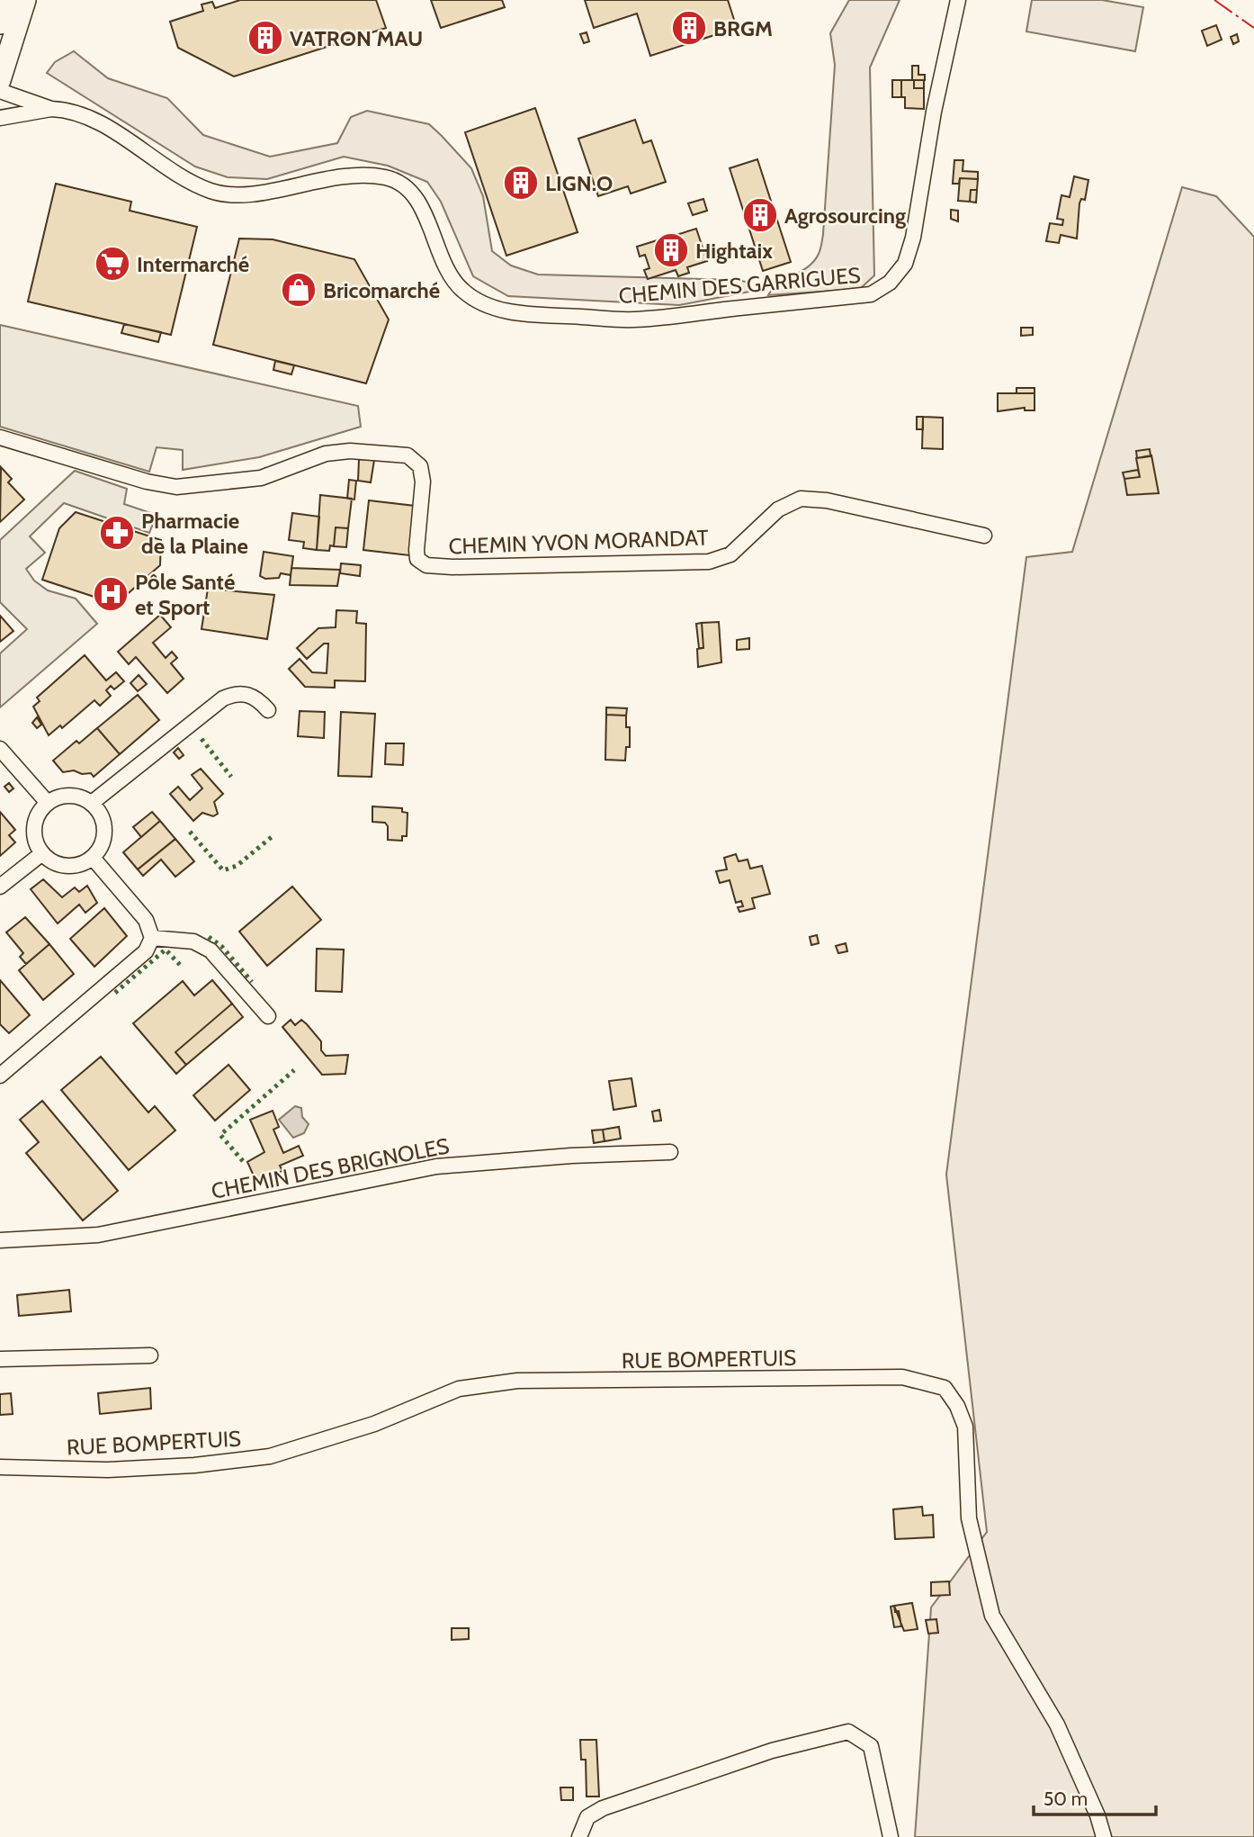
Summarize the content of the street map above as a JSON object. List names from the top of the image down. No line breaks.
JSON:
{"streets":{"street":["CHEMIN DES GARRIGUES","CHEMIN YVON MORANDAT","CHEMIN DES BRIGNOLES","RUE BOMPERTUIS"]},"places":{"building":["BRGM","VATRON MAU","LIGN.O","Agrosourcing","Hightaix"],"supermarket":["Intermarché"],"shop":["Bricomarché"],"pharmacy":["Pharmacie de la Plaine"],"hospital":["Pôle Santé et Sport"]},"scale_bar":"50 m"}
